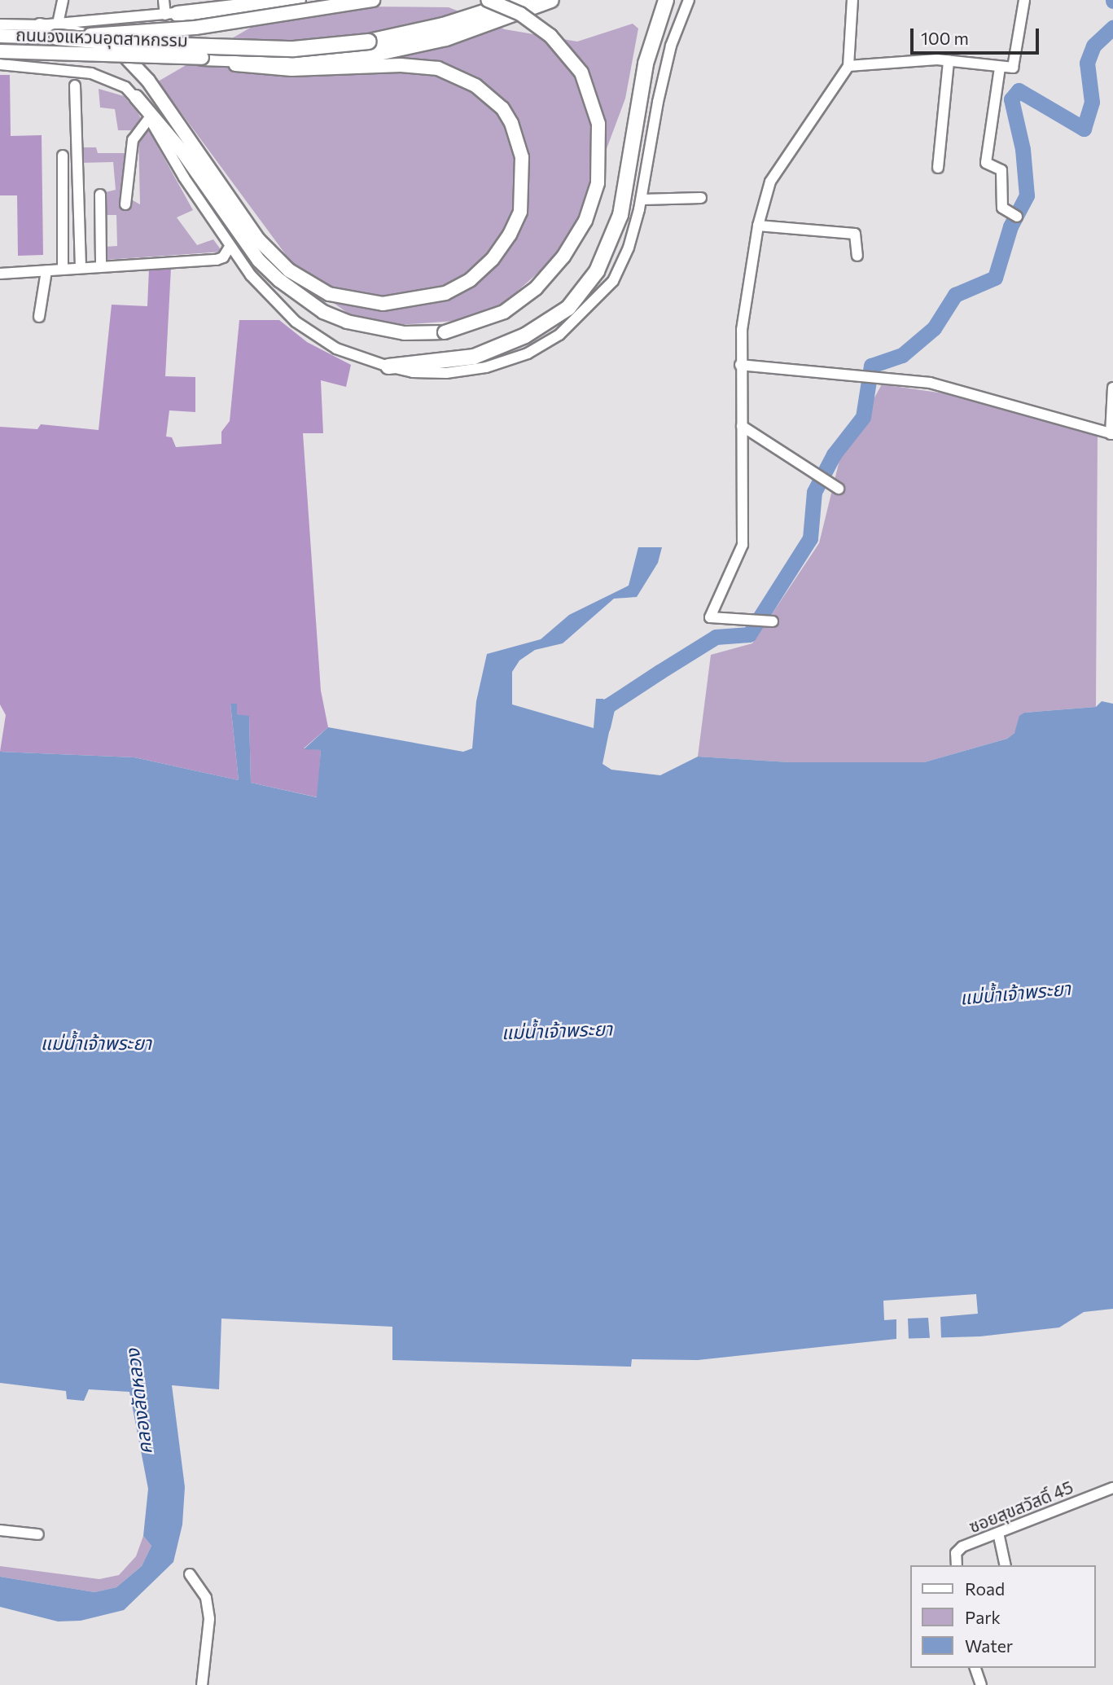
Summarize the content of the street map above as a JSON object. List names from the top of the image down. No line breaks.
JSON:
{"streets":{"main road":["ถนนวงแหวนอุตสาหกรรม"],"street":["ซอยสุขสวัสดิ์ 45"]},"water":["แม่น้ำเจ้าพระยา","คลองลัดหลวง"],"legend":["Road","Park","Water"],"scale_bar":"100 m"}
